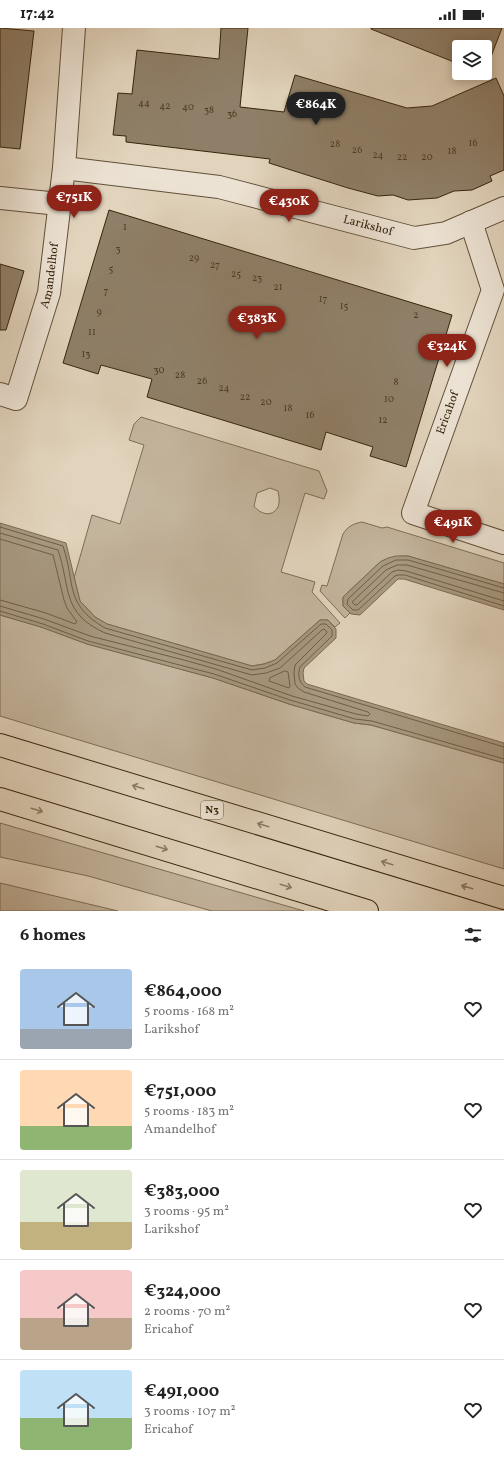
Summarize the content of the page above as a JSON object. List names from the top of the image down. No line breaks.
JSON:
{"streets":{"main road":["N3"],"street":["Larikshof","Amandelhof","Ericahof"]},"crossings":[["Larikshof","Amandelhof"],["Larikshof","Ericahof"]],"house_numbers":["44","42","40","38","36","16","28","26","18","24","22","20","1","3","29","27","5","25","23","21","7","17","15","9","2","11","13","30","28","26","8","24","22","10","20","18","16","12"],"page":{"status":"17:42","price":["€864K","€751K","€430K","€383K","€324K","€491K"],"heading":"6 homes","list":[{"name":"€864,000","note":"5 rooms · 168 m² · Larikshof"},{"name":"€751,000","note":"5 rooms · 183 m² · Amandelhof"},{"name":"€383,000","note":"3 rooms · 95 m² · Larikshof"},{"name":"€324,000","note":"2 rooms · 70 m² · Ericahof"},{"name":"€491,000","note":"3 rooms · 107 m² · Ericahof"}]}}
